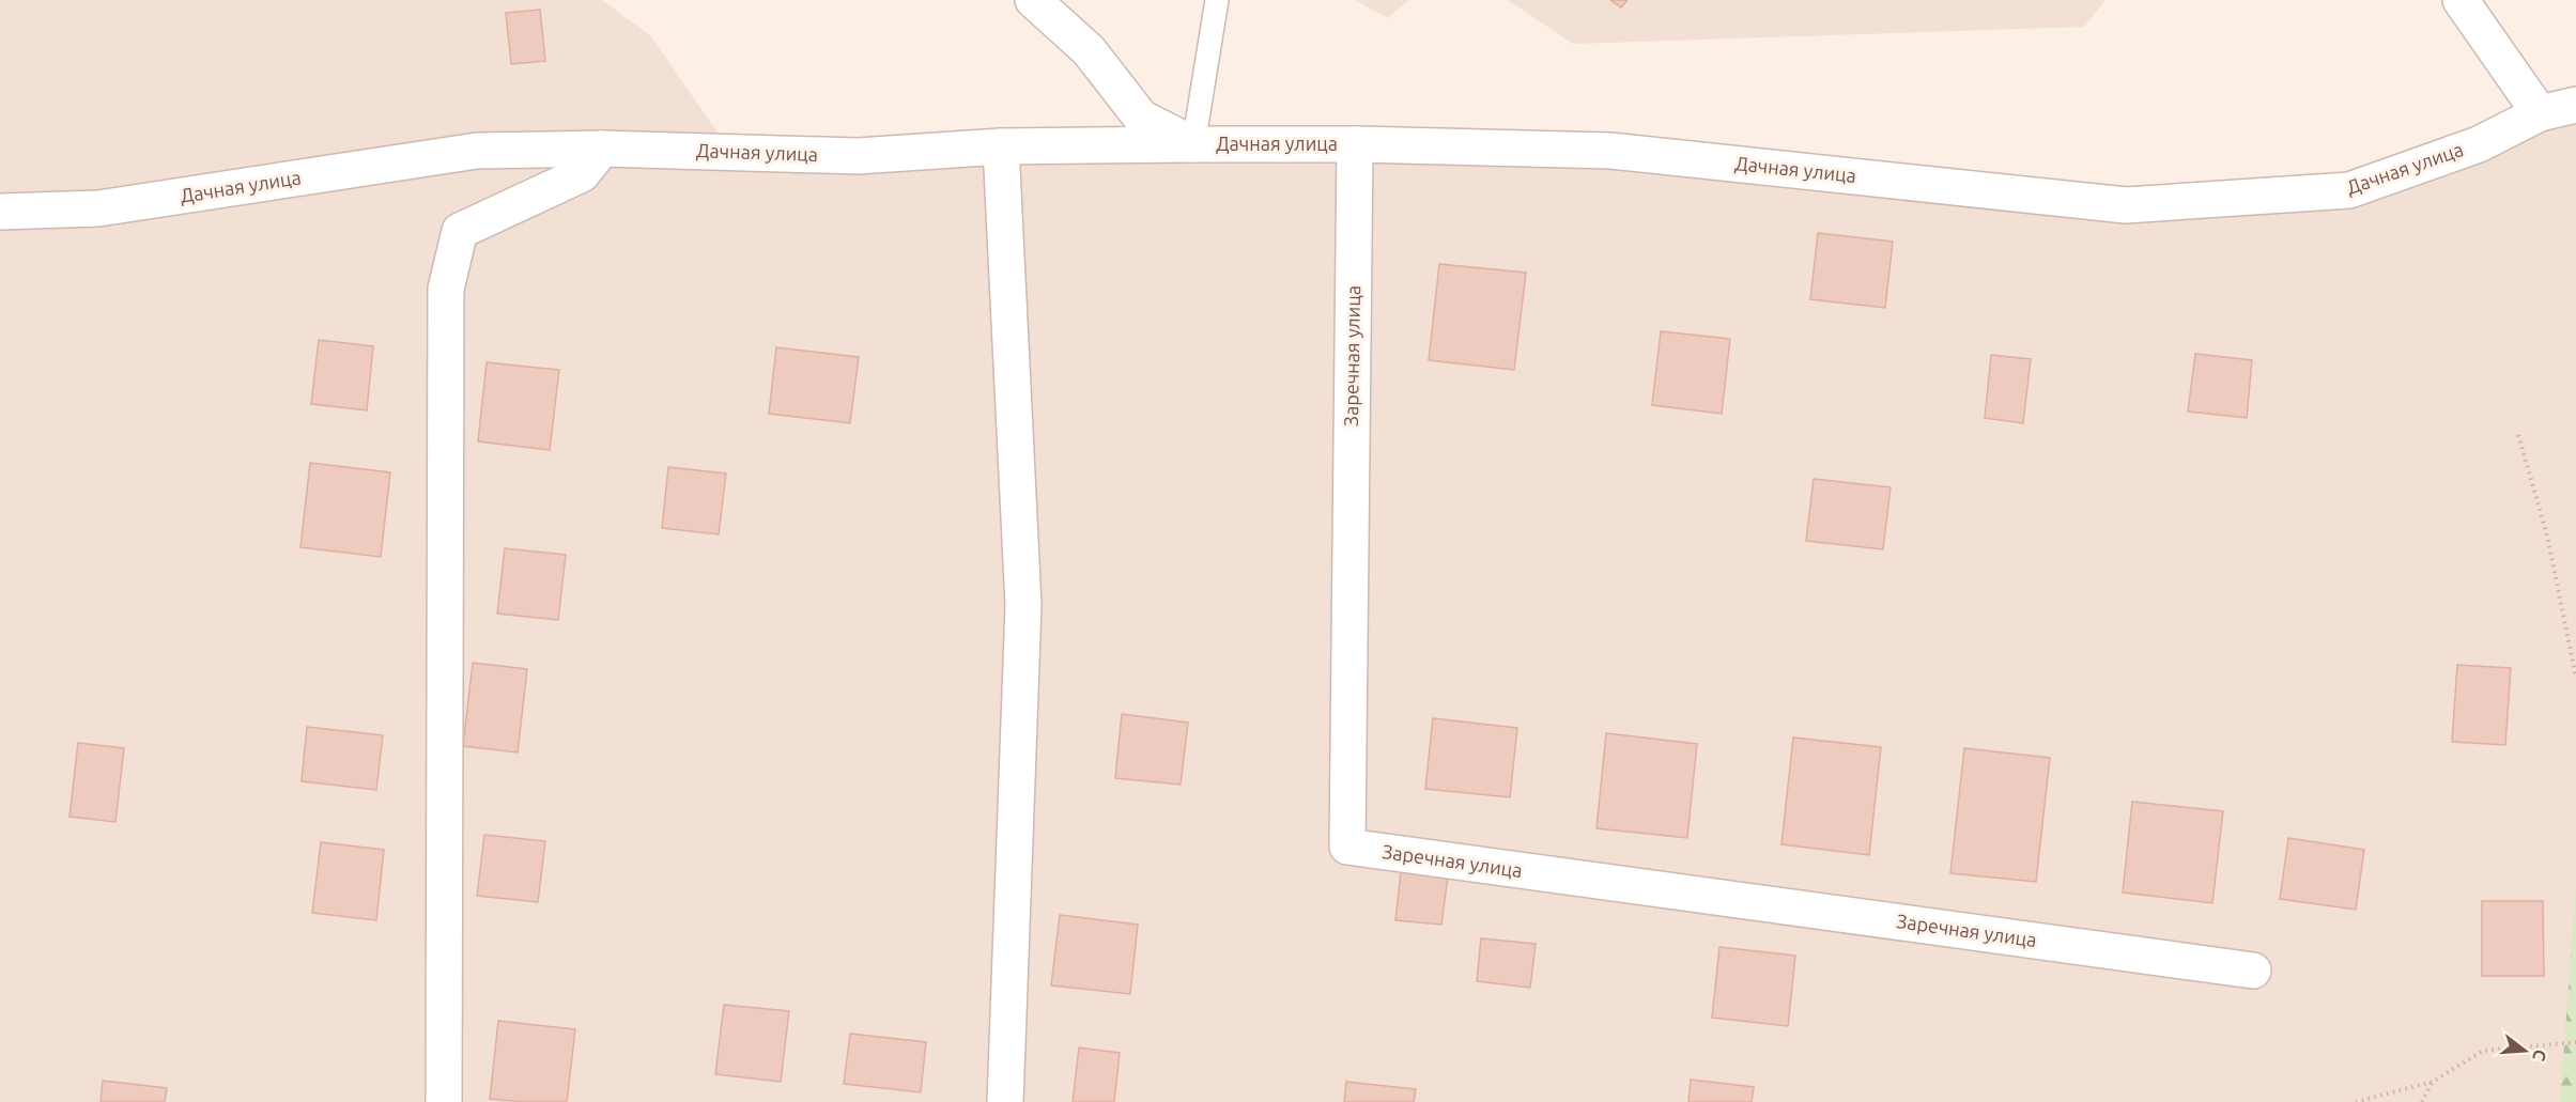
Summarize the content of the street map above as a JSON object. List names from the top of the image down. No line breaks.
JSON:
{"streets":{"street":["Дачная улица","Заречная улица"]},"crossings":[["Дачная улица","Заречная улица"]],"north":"right"}
